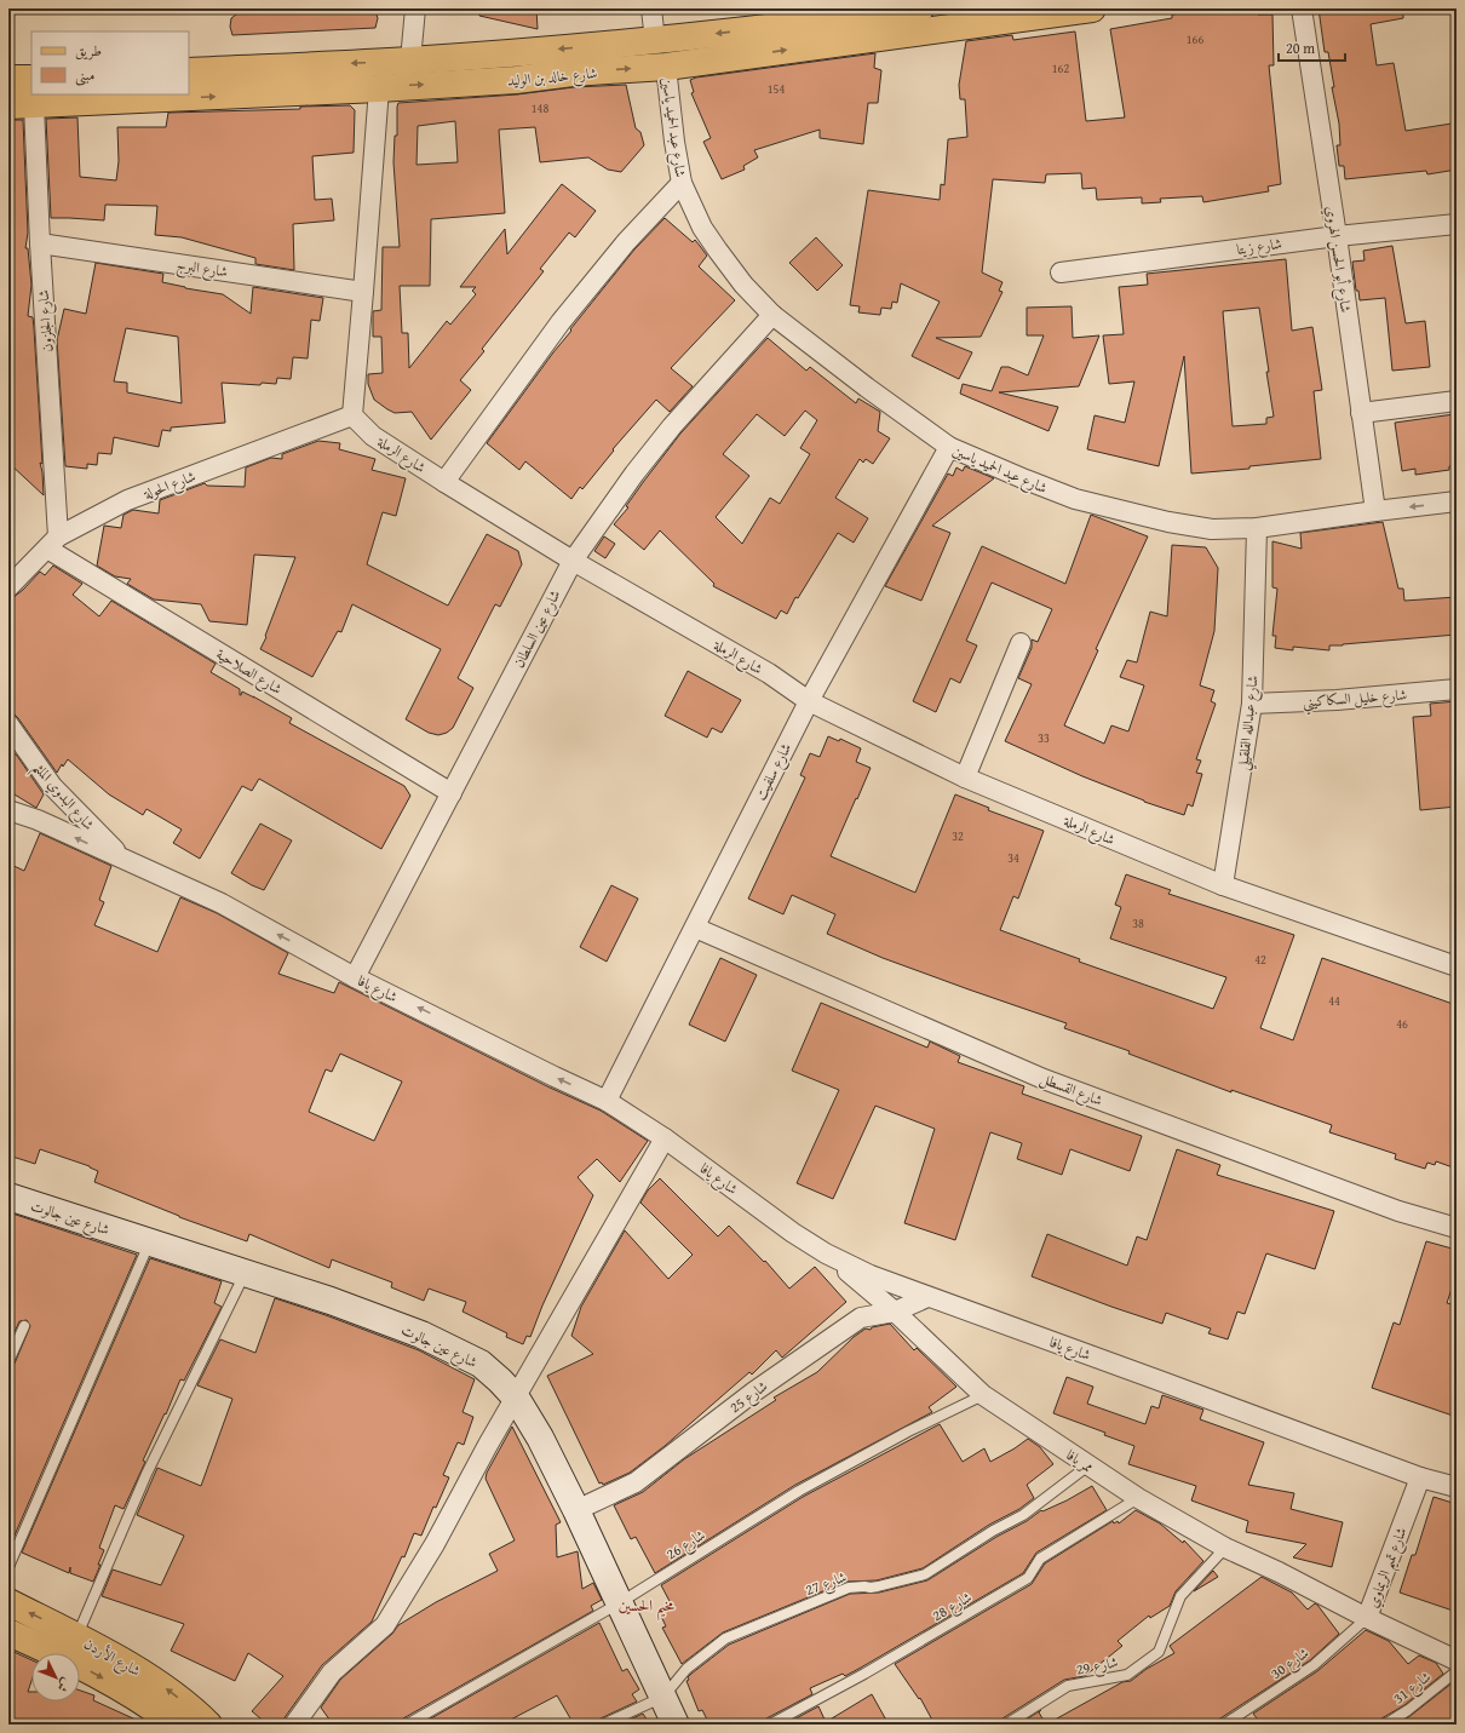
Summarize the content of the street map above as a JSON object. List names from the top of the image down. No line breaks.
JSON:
{"streets":{"main road":["شارع خالد بن الوليد","شارع الأردن"],"street":["شارع عبد الحميد ياسين","شارع زيتا","شارع أبو الحسن الهروي","شارع البرج","شارع الجلزون","شارع الرملة","شارع الحولة","شارع عين السلطان","شارع الصلاحية","شارع خليل السكاكيني","شارع عبدالله القلقيلي","شارع سلفيت","شارع البدوي الملثم","شارع يافا","شارع القسطل","شارع عين جالوت","شارع 25","ممر يافا","شارع تميم الريماوي"],"lane":["شارع 26","شارع 27","شارع 28","شارع 30","شارع 29","شارع 31"]},"crossings":[["شارع خالد بن الوليد","شارع عبد الحميد ياسين"],["شارع خالد بن الوليد","شارع الجلزون"],["شارع عبد الحميد ياسين","شارع أبو الحسن الهروي"],["شارع عبد الحميد ياسين","شارع عين السلطان"],["شارع عبد الحميد ياسين","شارع عبدالله القلقيلي"],["شارع عبد الحميد ياسين","شارع سلفيت"],["شارع زيتا","شارع أبو الحسن الهروي"],["شارع البرج","شارع الجلزون"],["شارع الجلزون","شارع الحولة"],["شارع الجلزون","شارع الصلاحية"],["شارع الرملة","شارع الحولة"],["شارع الرملة","شارع عين السلطان"],["شارع الرملة","شارع عبدالله القلقيلي"],["شارع الرملة","شارع سلفيت"],["شارع الحولة","شارع الصلاحية"],["شارع عين السلطان","شارع الصلاحية"],["شارع عين السلطان","شارع يافا"],["شارع خليل السكاكيني","شارع عبدالله القلقيلي"],["شارع سلفيت","شارع يافا"],["شارع سلفيت","شارع القسطل"],["شارع البدوي الملثم","شارع يافا"],["شارع يافا","شارع 25"],["شارع يافا","ممر يافا"],["شارع يافا","شارع تميم الريماوي"],["شارع عين جالوت","شارع 25"],["شارع عين جالوت","شارع 26"],["شارع عين جالوت","شارع 27"],["شارع 25","ممر يافا"],["ممر يافا","شارع 26"],["ممر يافا","شارع تميم الريماوي"],["ممر يافا","شارع 27"],["ممر يافا","شارع 28"],["ممر يافا","شارع 30"],["ممر يافا","شارع 29"],["شارع تميم الريماوي","شارع 30"]],"one_way":["شارع يافا"],"districts":["مخيم الحسين"],"house_numbers":["166","162","154","148","33","32","34","38","42","44","46"],"legend":["طريق","مبنى"],"scale_bar":"20 m","north":"bottom right"}
